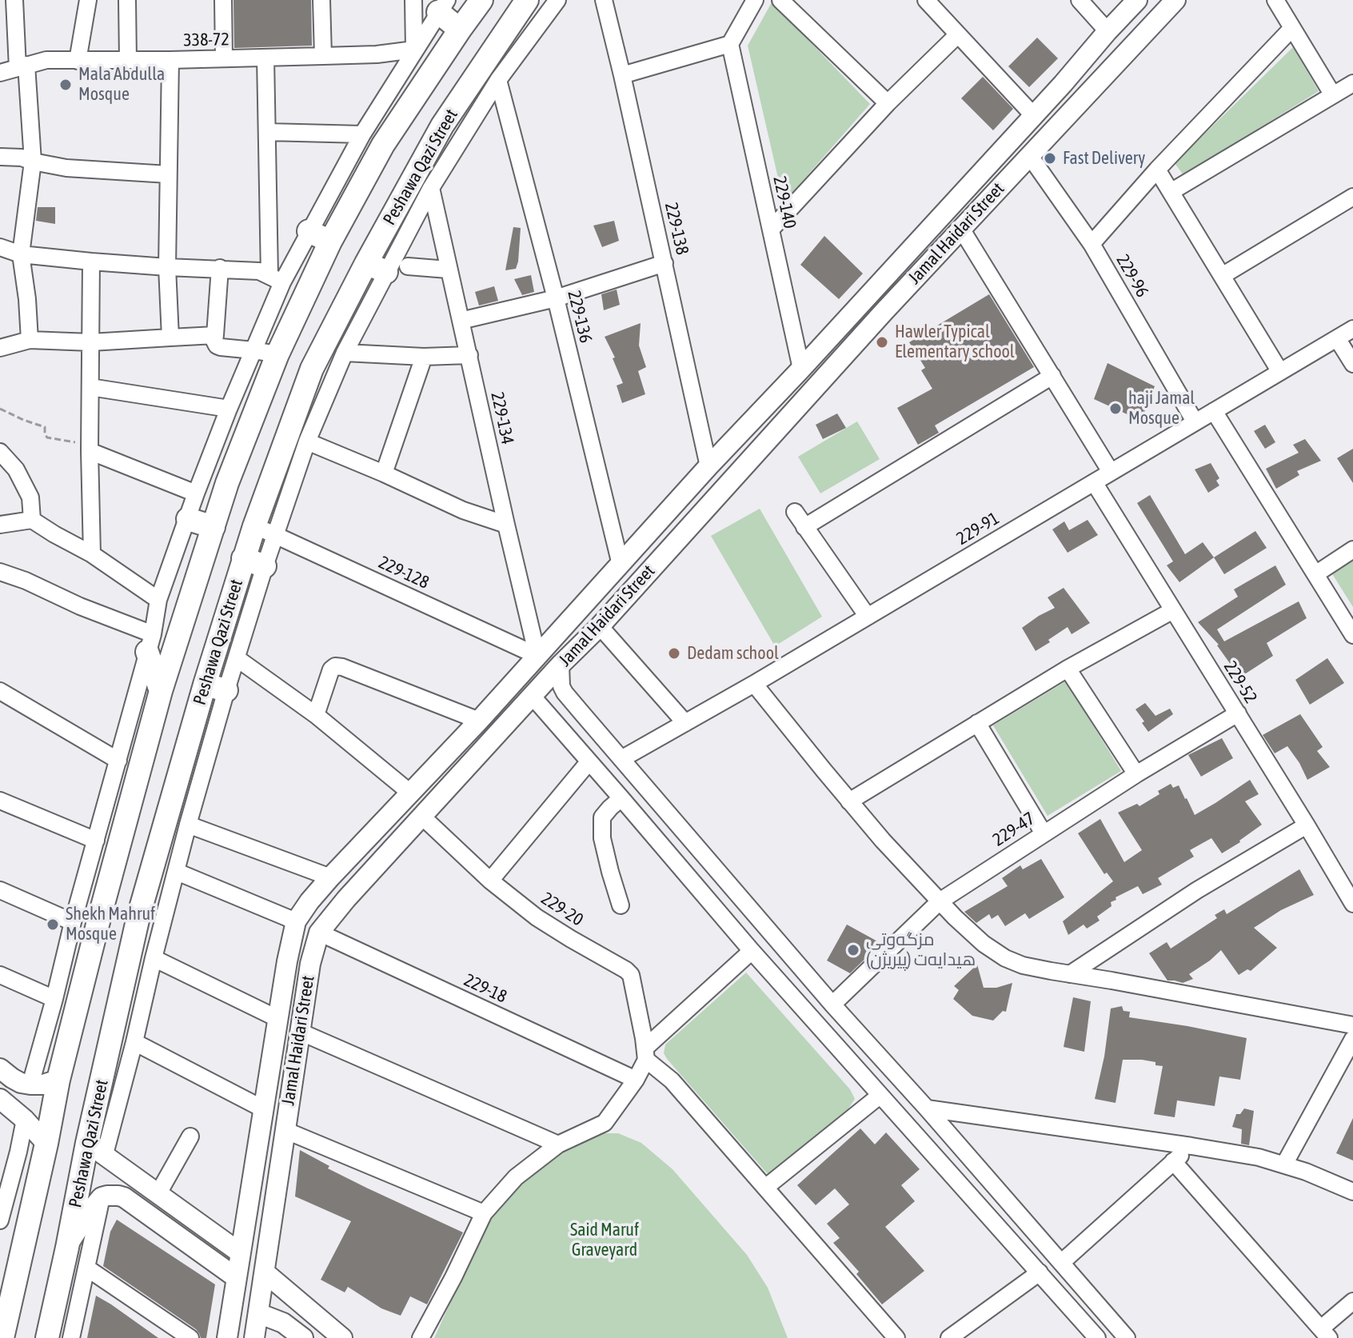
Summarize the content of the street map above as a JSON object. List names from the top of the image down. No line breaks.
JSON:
{"streets":{"highway":["Peshawa Qazi Street"],"main road":["Jamal Haidari Street"],"street":["338-72","229-140","229-138","229-96","229-136","229-134","229-91","229-128","229-52","229-47","229-20","229-18"]},"crossings":[["Peshawa Qazi Street","229-128"],["229-140","Jamal Haidari Street"],["229-138","Jamal Haidari Street"],["Jamal Haidari Street","229-96"],["Jamal Haidari Street","229-136"],["Jamal Haidari Street","229-134"],["Jamal Haidari Street","229-128"],["Jamal Haidari Street","229-20"],["Jamal Haidari Street","229-18"],["229-96","229-91"],["229-134","229-128"],["229-91","229-52"],["229-52","229-47"]],"parks":["Said Maruf Graveyard"],"places":["Mala Abdulla Mosque","Fast Delivery","Hawler Typical Elementary school","haji Jamal Mosque","Dedam school","Shekh Mahruf Mosque","مزگه‌وتی هیدایه‌ت (پیریژن)"]}
